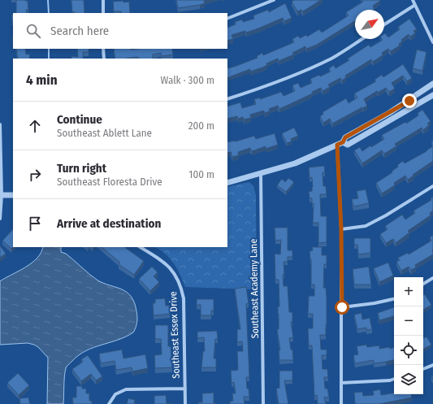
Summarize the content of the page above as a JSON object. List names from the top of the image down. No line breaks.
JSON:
{"streets":{"street":["Southeast Academy Lane","Southeast Essex Drive"]},"north":"top right","page":{"search":"Search here","heading":["4 min","Walk · 300 m"],"list":[["Continue","Southeast Ablett Lane","200 m"],["Turn right","Southeast Floresta Drive","100 m"],"Arrive at destination"],"map_buttons":["+","−"]}}
